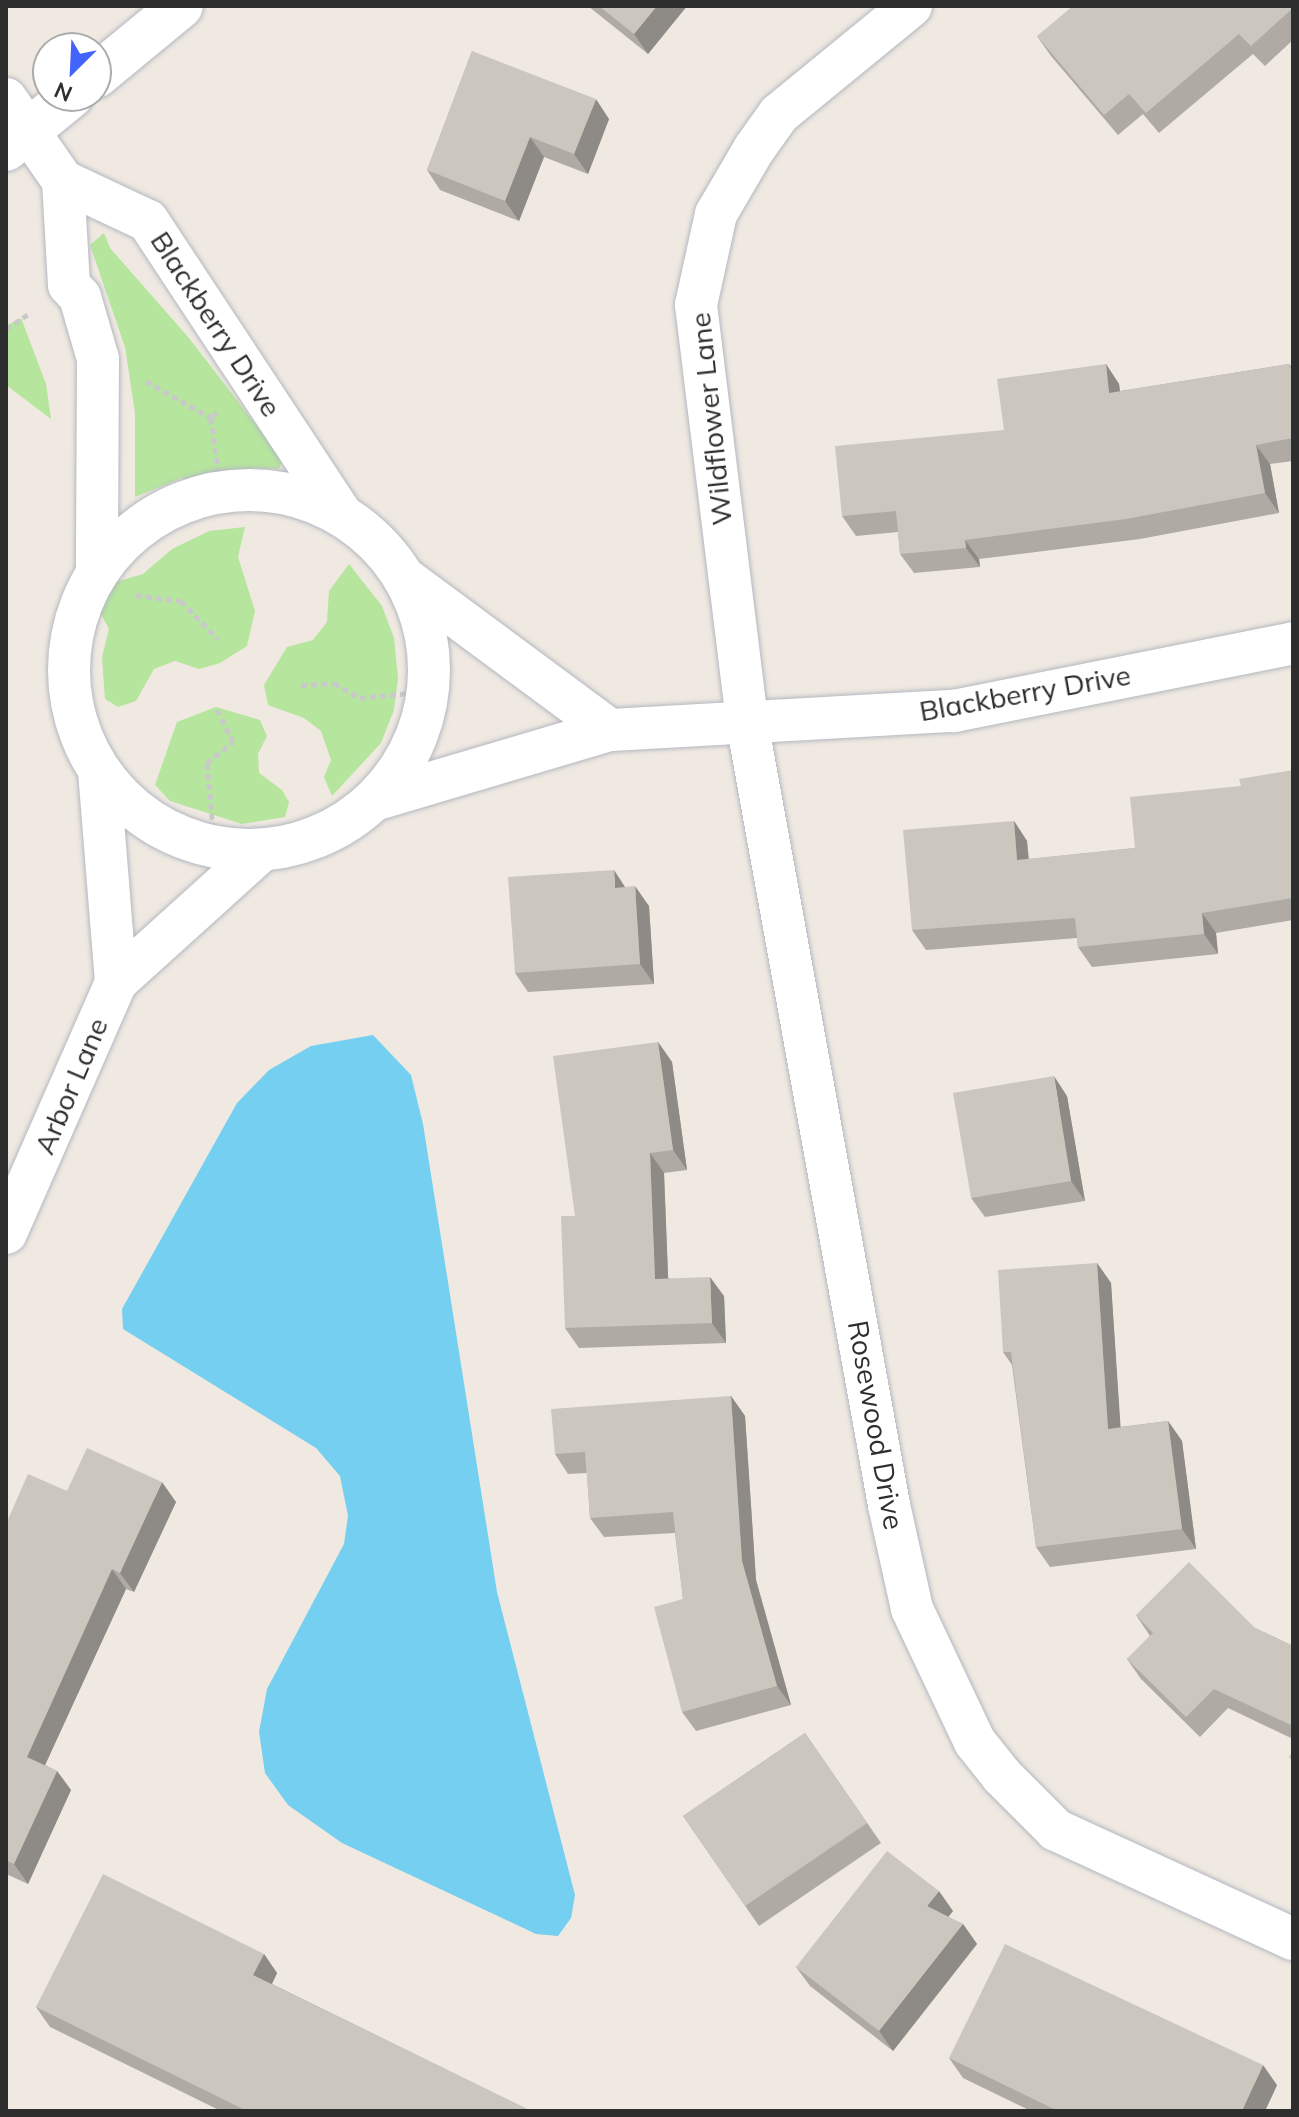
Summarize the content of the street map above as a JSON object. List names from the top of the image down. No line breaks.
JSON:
{"streets":{"street":["Blackberry Drive","Wildflower Lane","Arbor Lane","Rosewood Drive"]},"crossings":[["Blackberry Drive","Wildflower Lane"],["Blackberry Drive","Arbor Lane"],["Blackberry Drive","Rosewood Drive"],["Wildflower Lane","Rosewood Drive"]],"north":"bottom left"}
